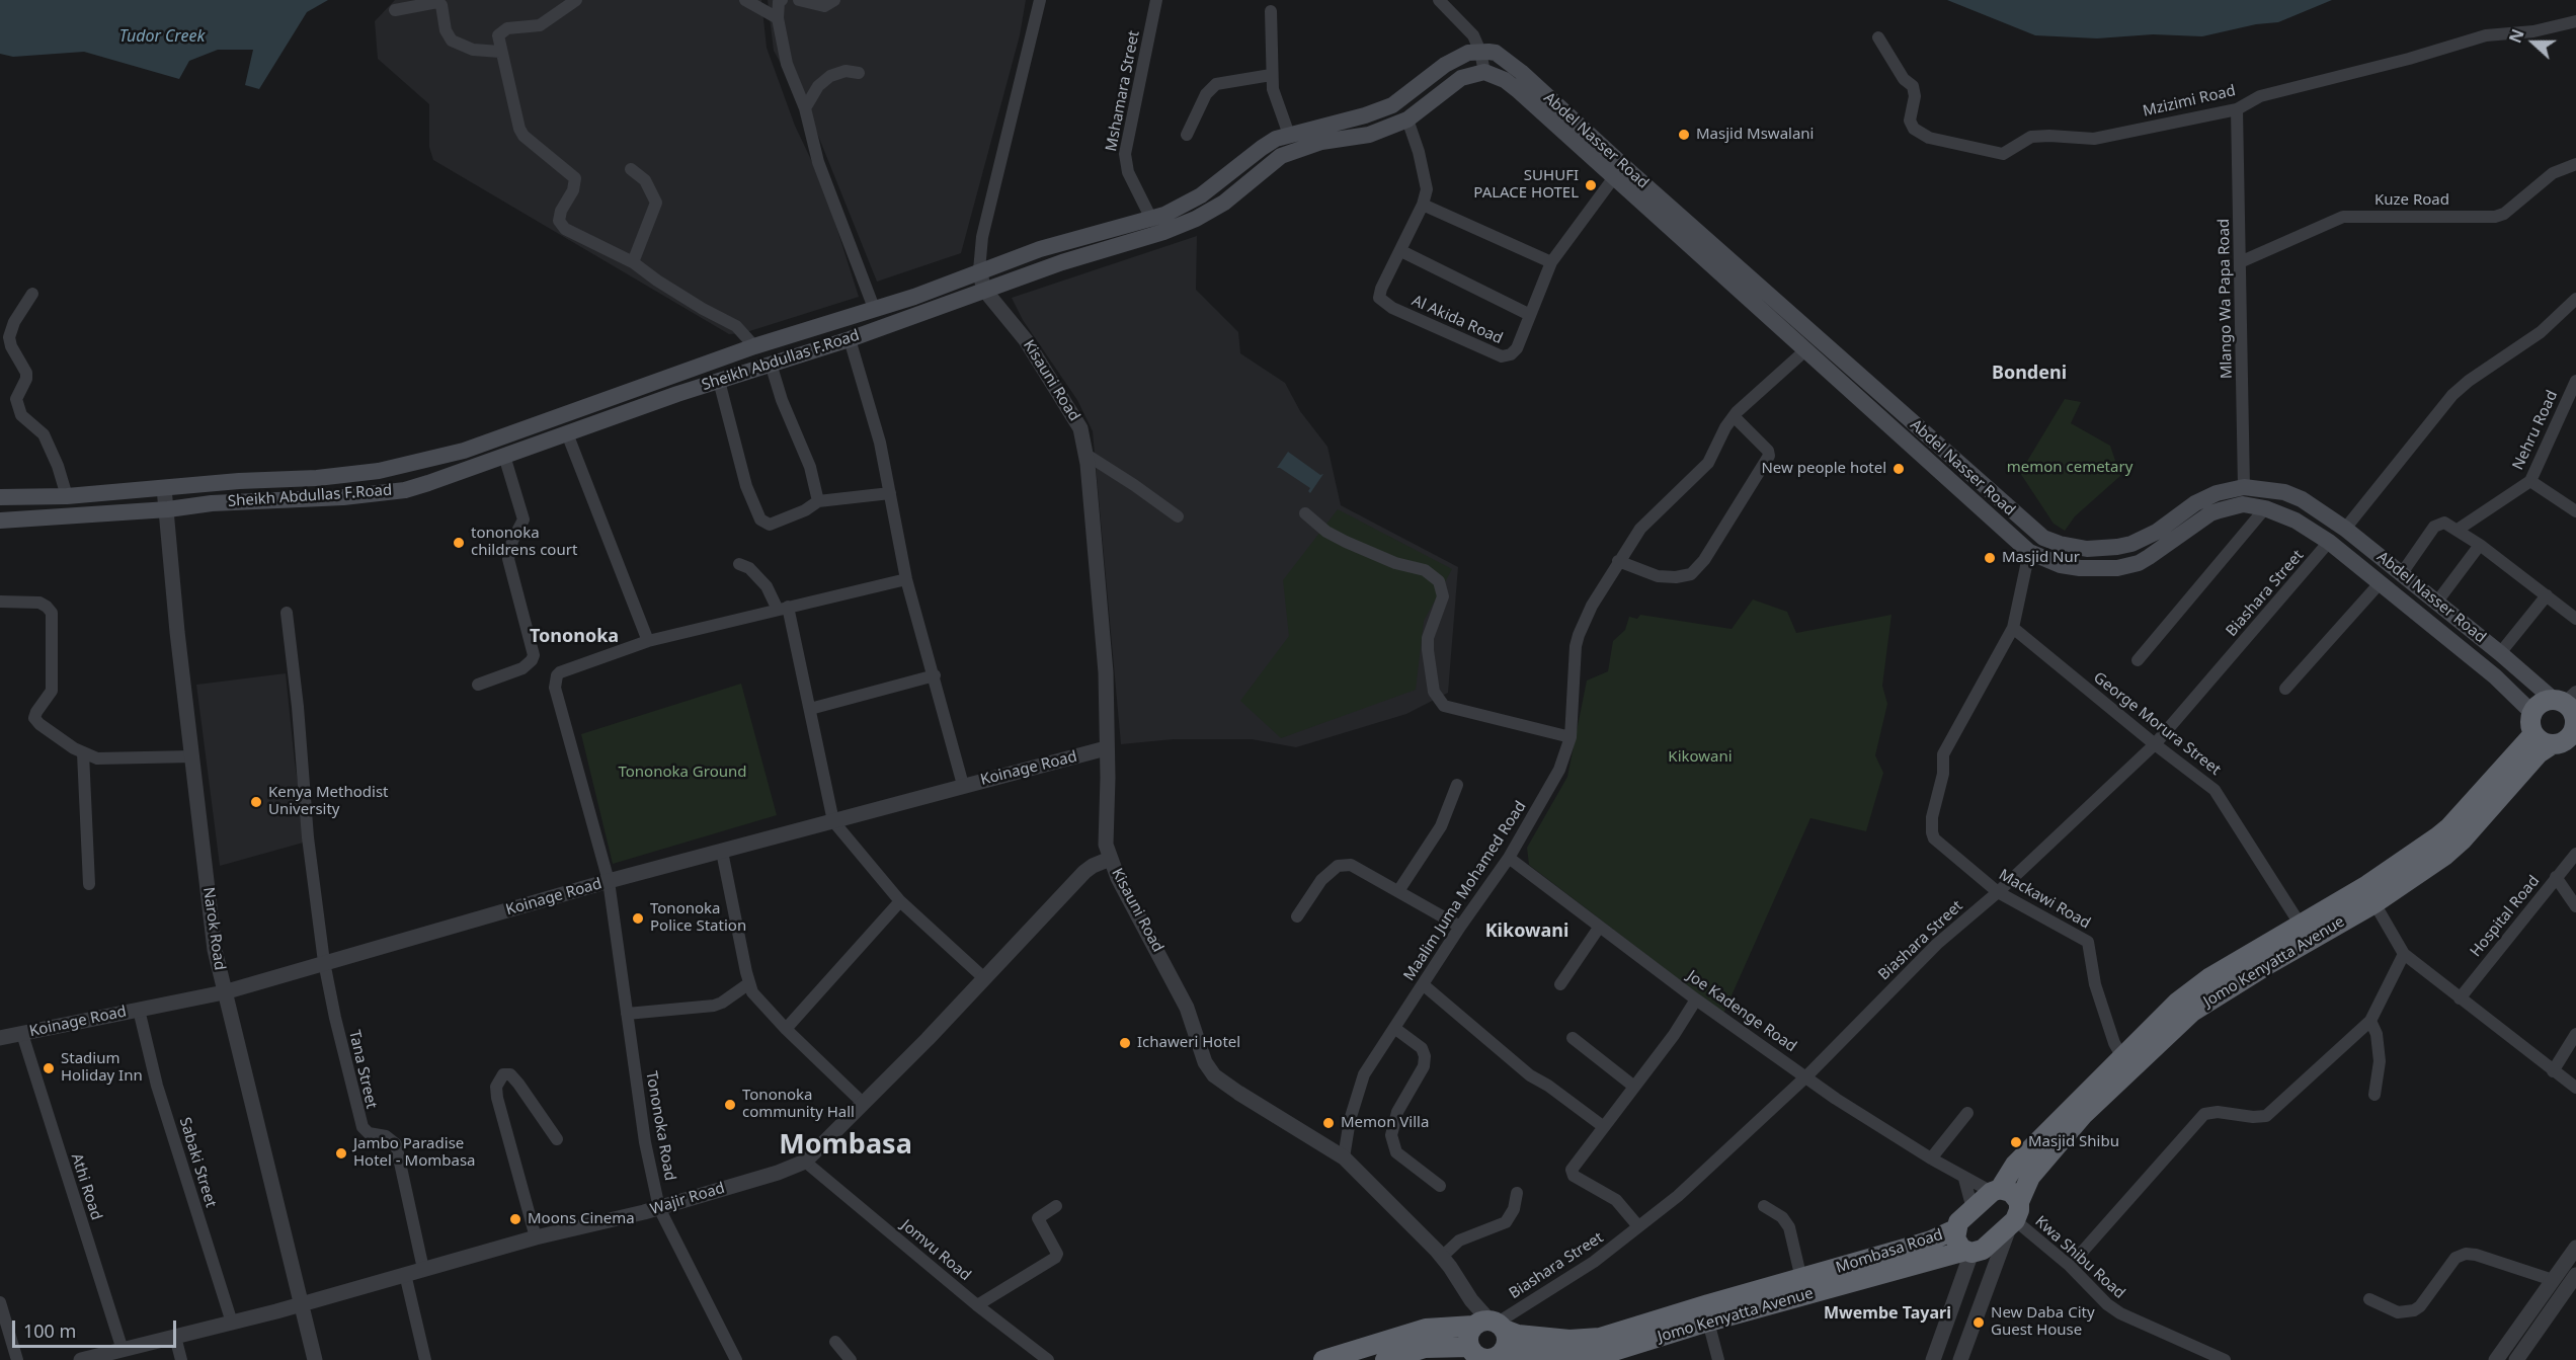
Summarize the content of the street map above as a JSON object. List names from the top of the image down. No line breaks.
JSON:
{"streets":{"highway":["Jomo Kenyatta Avenue","Mombasa Road"],"main road":["Abdel Nasser Road","Sheikh Abdullas F.Road"],"street":["Mshamara Street","Mzizimi Road","Kuze Road","Mlango Wa Papa Road","Al Akida Road","Kisauni Road","Nehru Road","Biashara Street","George Morura Street","Koinage Road","Maalim Juma Mohamed Road","Mackawi Road","Hospital Road","Narok Road","Joe Kadenge Road","Tana Street","Tononoka Road","Sabaki Street","Athi Road","Wajir Road","Jomvu Road","Kwa Shibu Road"]},"crossings":[["Mshamara Street","Sheikh Abdullas F.Road"],["Mzizimi Road","Mlango Wa Papa Road"],["Abdel Nasser Road","Mlango Wa Papa Road"],["Abdel Nasser Road","Al Akida Road"],["Abdel Nasser Road","Sheikh Abdullas F.Road"],["Abdel Nasser Road","Biashara Street"],["Abdel Nasser Road","Maalim Juma Mohamed Road"],["Abdel Nasser Road","Mackawi Road"],["Abdel Nasser Road","Jomo Kenyatta Avenue"],["Kuze Road","Mlango Wa Papa Road"],["Sheikh Abdullas F.Road","Kisauni Road"],["Sheikh Abdullas F.Road","Narok Road"],["Kisauni Road","Biashara Street"],["Kisauni Road","Koinage Road"],["Kisauni Road","Maalim Juma Mohamed Road"],["Kisauni Road","Jomo Kenyatta Avenue"],["Kisauni Road","Wajir Road"],["Kisauni Road","Mombasa Road"],["Biashara Street","George Morura Street"],["Biashara Street","Mackawi Road"],["Biashara Street","Jomo Kenyatta Avenue"],["Biashara Street","Joe Kadenge Road"],["Biashara Street","Mombasa Road"],["George Morura Street","Mackawi Road"],["George Morura Street","Jomo Kenyatta Avenue"],["Koinage Road","Narok Road"],["Koinage Road","Tana Street"],["Koinage Road","Tononoka Road"],["Koinage Road","Sabaki Street"],["Koinage Road","Athi Road"],["Maalim Juma Mohamed Road","Joe Kadenge Road"],["Mackawi Road","Jomo Kenyatta Avenue"],["Narok Road","Wajir Road"],["Jomo Kenyatta Avenue","Joe Kadenge Road"],["Jomo Kenyatta Avenue","Mombasa Road"],["Jomo Kenyatta Avenue","Kwa Shibu Road"],["Tana Street","Wajir Road"],["Tononoka Road","Wajir Road"],["Sabaki Street","Wajir Road"],["Athi Road","Wajir Road"],["Wajir Road","Jomvu Road"]],"districts":["Bondeni","Tononoka","Kikowani","Mombasa","Mwembe Tayari"],"water":["Tudor Creek"],"parks":["memon cemetary","Kikowani","Tononoka Ground"],"places":["Masjid Mswalani","SUHUFI PALACE HOTEL","New people hotel","tononoka childrens court","Masjid Nur","Kenya Methodist University","Tononoka Police Station","Ichaweri Hotel","Stadium Holiday Inn","Tononoka community Hall","Memon Villa","Masjid Shibu","Jambo Paradise Hotel - Mombasa","Moons Cinema","New Daba City Guest House"],"scale_bar":"100 m","north":"left"}
